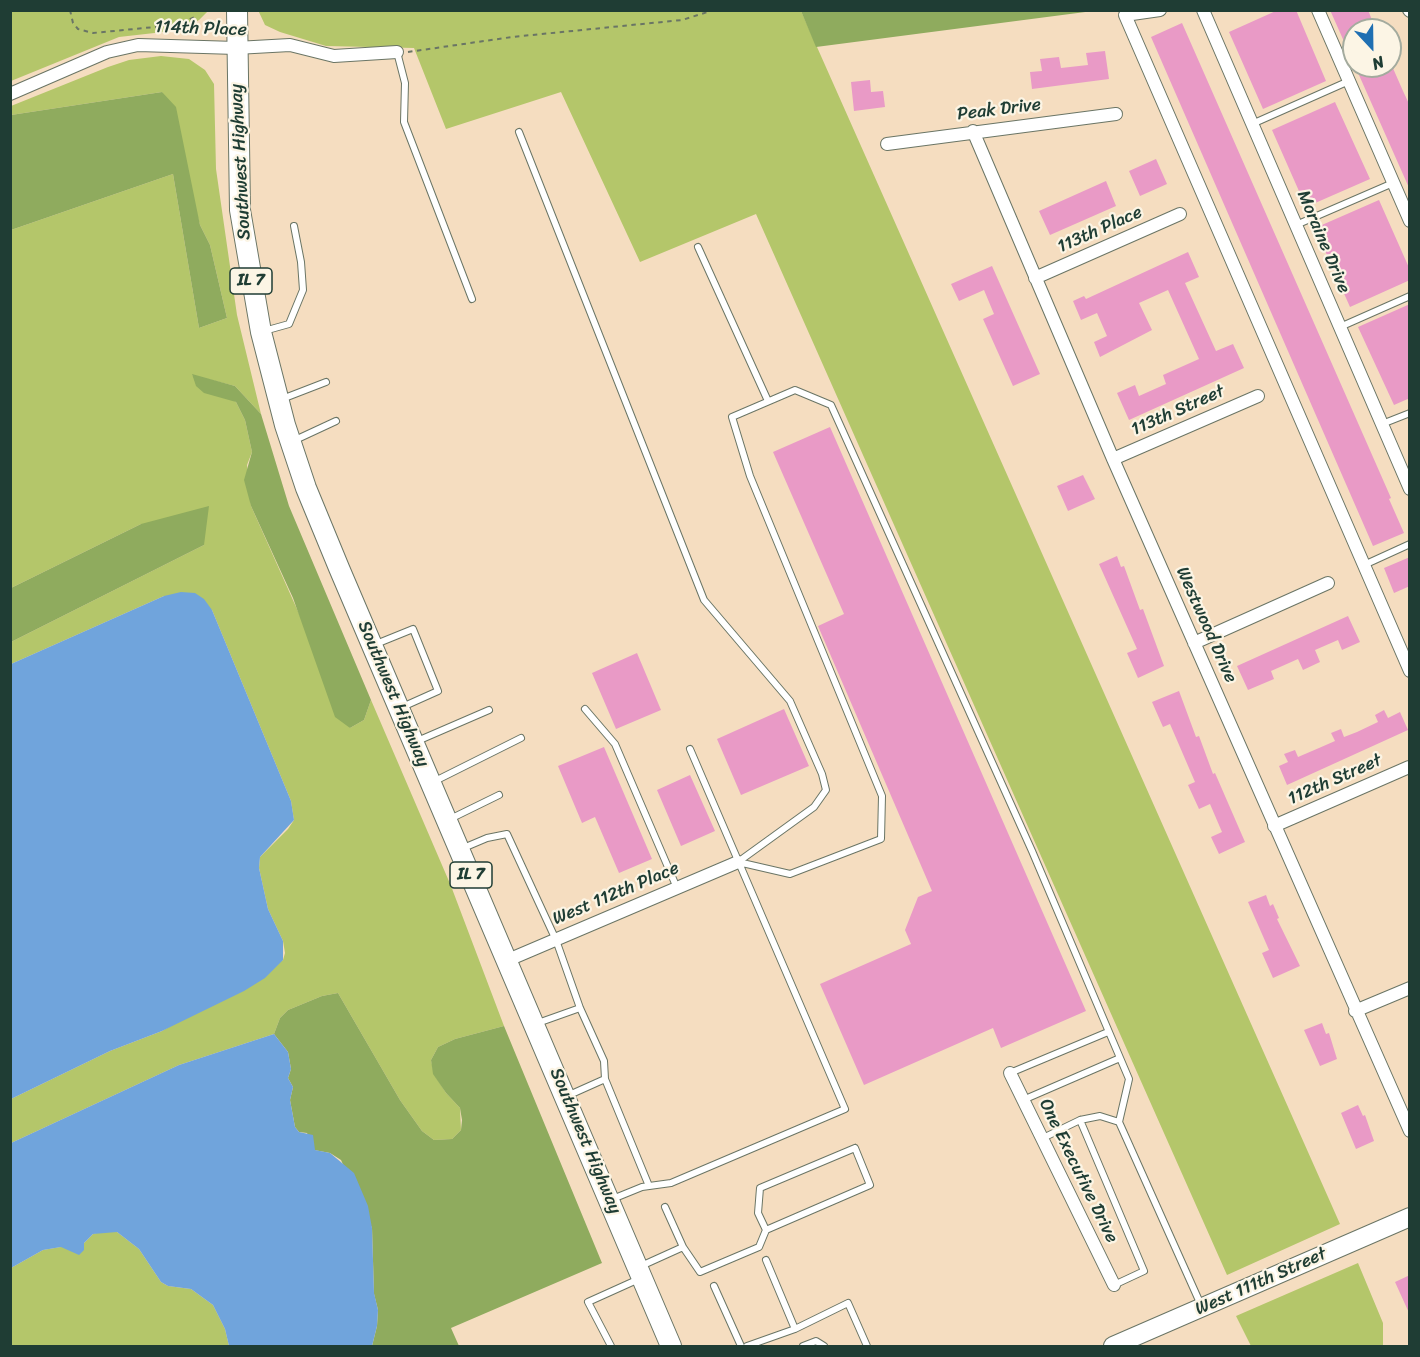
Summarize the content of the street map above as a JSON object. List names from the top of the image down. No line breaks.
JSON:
{"streets":{"main road":["Southwest Highway","IL 7","West 111th Street"],"street":["114th Place","Peak Drive","113th Place","Moraine Drive","113th Street","Westwood Drive","112th Street","West 112th Place","One Executive Drive"]},"crossings":[["114th Place","Southwest Highway"],["Peak Drive","Westwood Drive"],["Southwest Highway","West 112th Place"],["113th Place","Westwood Drive"],["113th Street","Westwood Drive"],["Westwood Drive","112th Street"]],"north":"bottom"}
